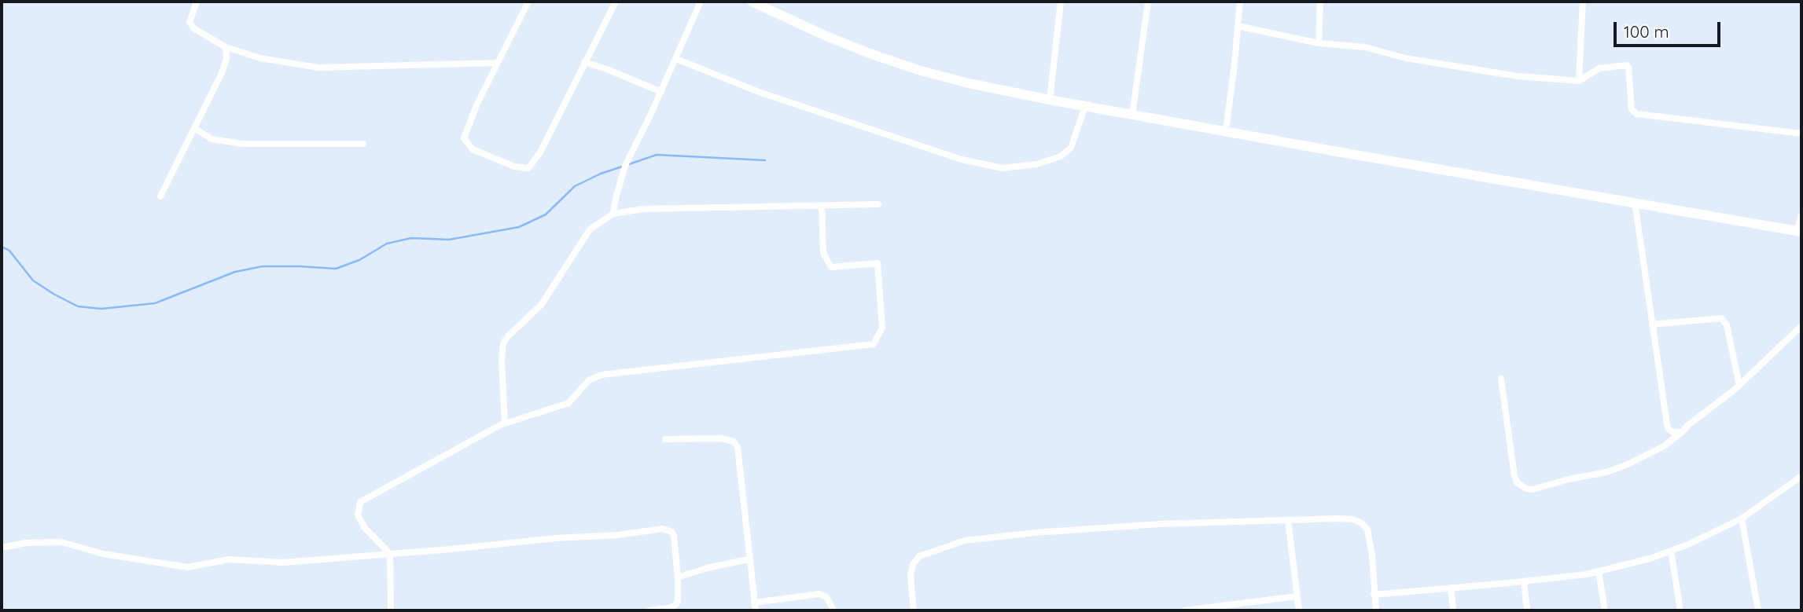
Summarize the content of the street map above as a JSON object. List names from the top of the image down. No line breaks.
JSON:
{"scale_bar":"100 m"}
